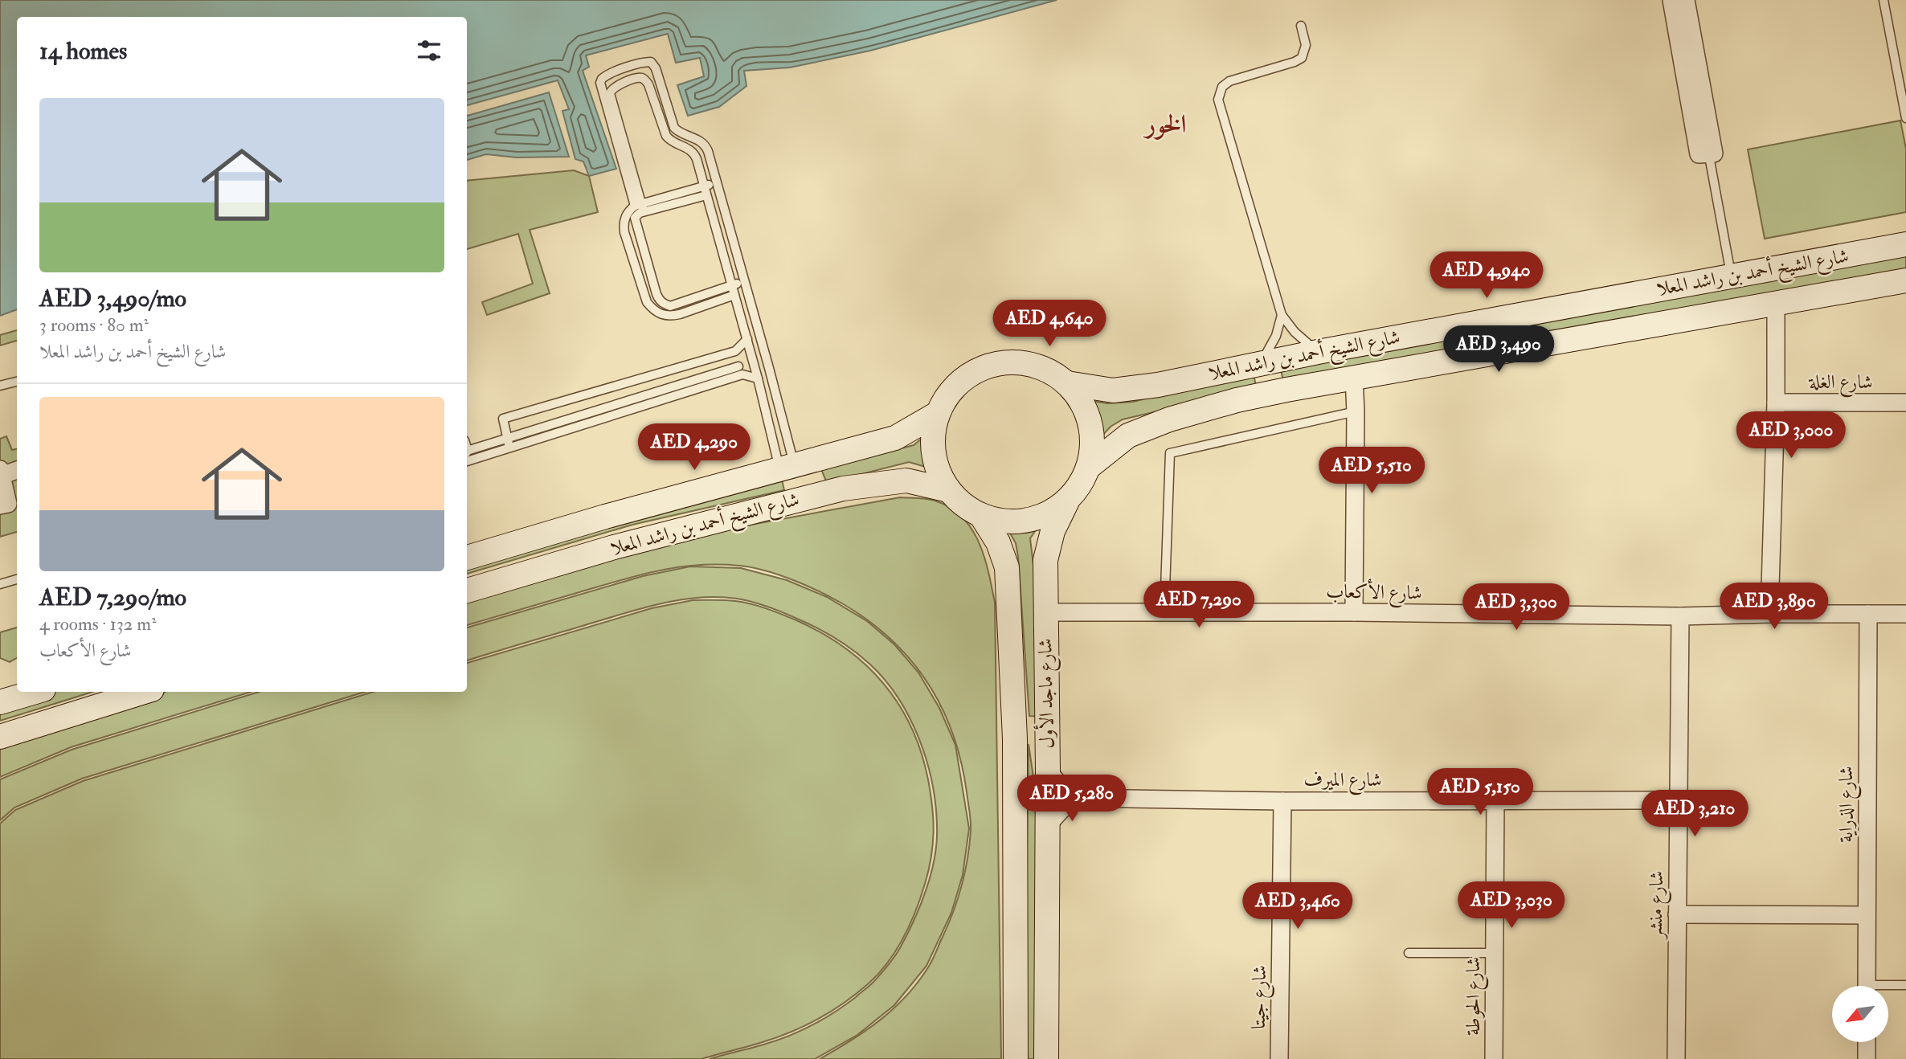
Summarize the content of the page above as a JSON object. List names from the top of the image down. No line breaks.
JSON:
{"streets":{"main road":["شارع الشيخ أحمد بن راشد المعلا","شارع ماجد الأول"],"street":["شارع الغلة","شارع الأكعاب","شارع الميرف","شارع الذراية","شارع منشر","شارع الحوطة","شارع جيتا"]},"crossings":[["شارع الشيخ أحمد بن راشد المعلا","شارع ماجد الأول"],["شارع الأكعاب","شارع ماجد الأول"],["شارع الأكعاب","شارع الذراية"],["شارع الأكعاب","شارع منشر"],["شارع الميرف","شارع منشر"],["شارع الميرف","شارع الحوطة"],["شارع الميرف","شارع جيتا"]],"districts":["الخور"],"north":"bottom left","page":{"heading":"14 homes","list":[{"name":"AED 3,490/mo","note":"3 rooms · 80 m² · شارع الشيخ أحمد بن راشد المعلا"},{"name":"AED 7,290/mo","note":"4 rooms · 132 m² · شارع الأكعاب"}],"price":["AED 4,940","AED 4,640","AED 3,490","AED 3,000","AED 4,290","AED 5,510","AED 7,290","AED 3,890","AED 3,300","AED 5,150","AED 5,280","AED 3,210","AED 3,030","AED 3,460"]}}
